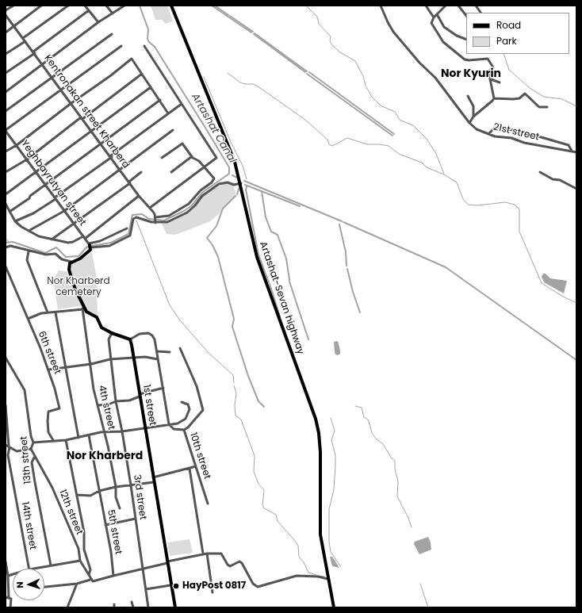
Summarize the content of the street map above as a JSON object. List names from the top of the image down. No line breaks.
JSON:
{"streets":{"main road":["Artashat-Sevan highway","1st street"],"street":["Kentronakan street Kharberd","21st street","Yeghbayrutyan street","6th street","4th street","10th street","13th street","3rd street","12th street","14th street","5th street"]},"crossings":[["13th street","12th street"]],"districts":["Nor Kyurin","Nor Kharberd"],"water":["Artashat Canal"],"parks":["Nor Kharberd cemetery"],"places":["HayPost 0817"],"legend":["Road","Park"],"north":"left"}
